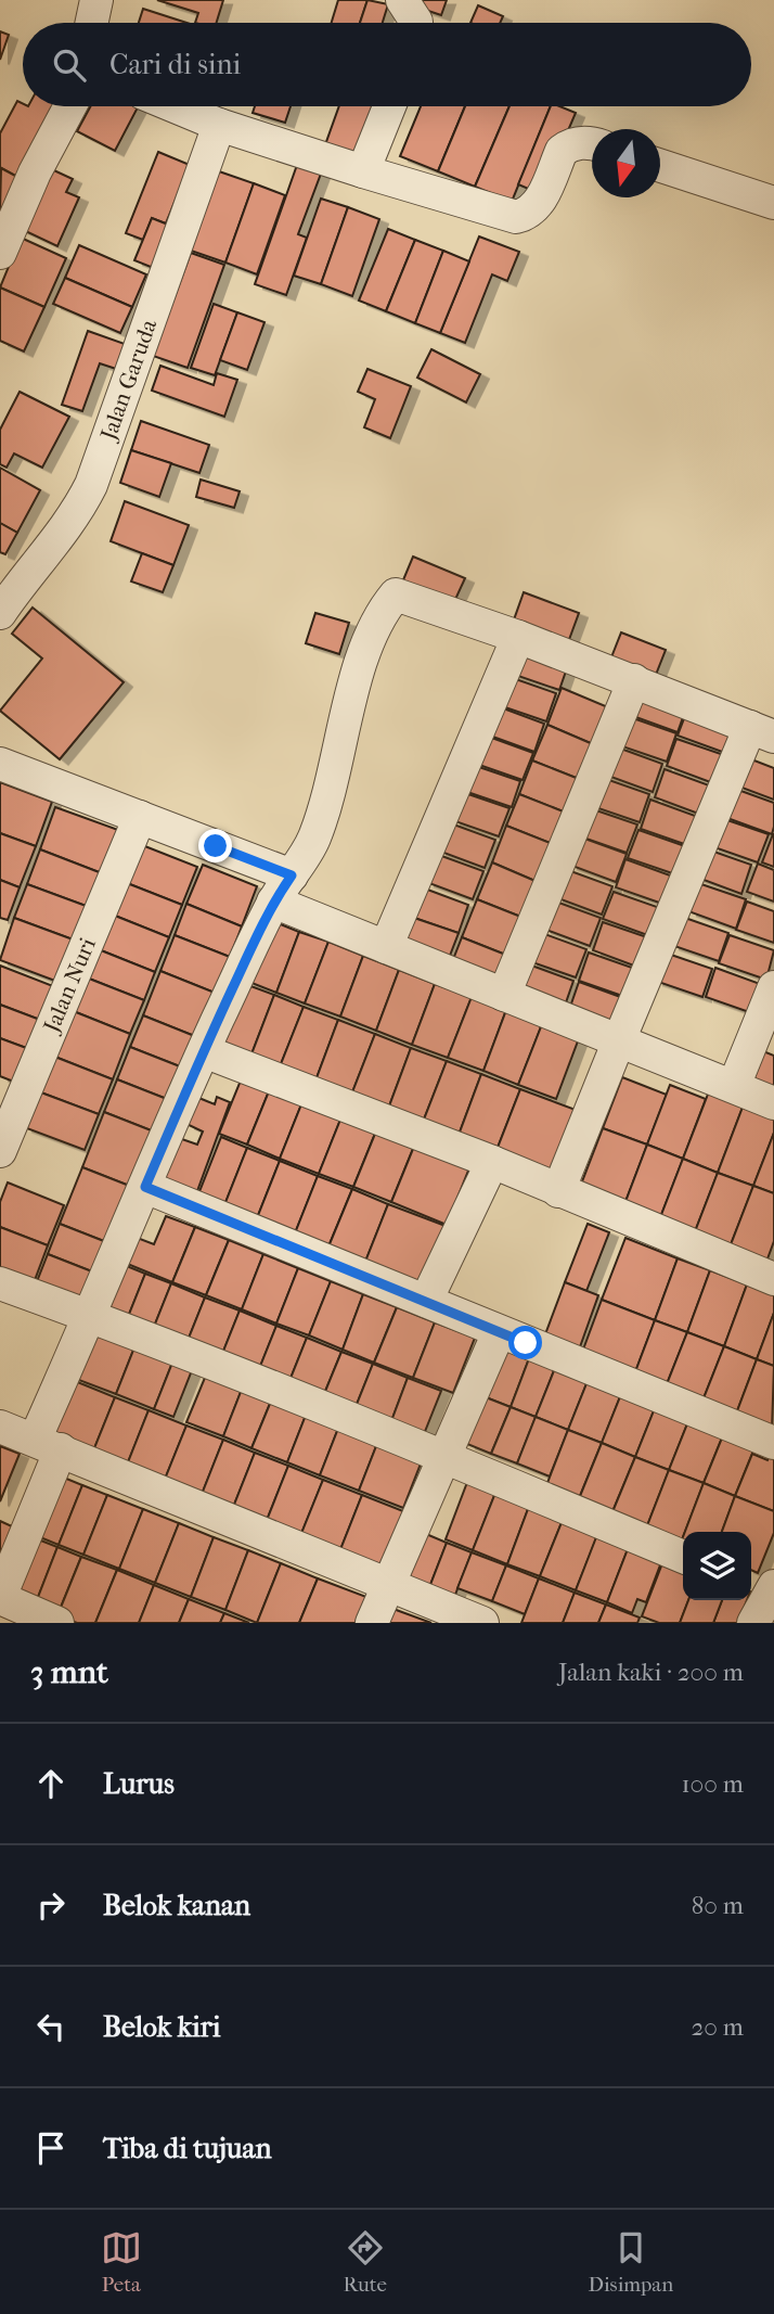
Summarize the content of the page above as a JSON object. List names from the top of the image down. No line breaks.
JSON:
{"streets":{"street":["Jalan Garuda","Jalan Nuri"]},"north":"bottom","page":{"search":"Cari di sini","heading":["3 mnt","Jalan kaki · 200 m"],"list":[["Lurus","100 m"],["Belok kanan","80 m"],["Belok kiri","20 m"],"Tiba di tujuan"],"nav":["Peta","Rute","Disimpan"]}}
